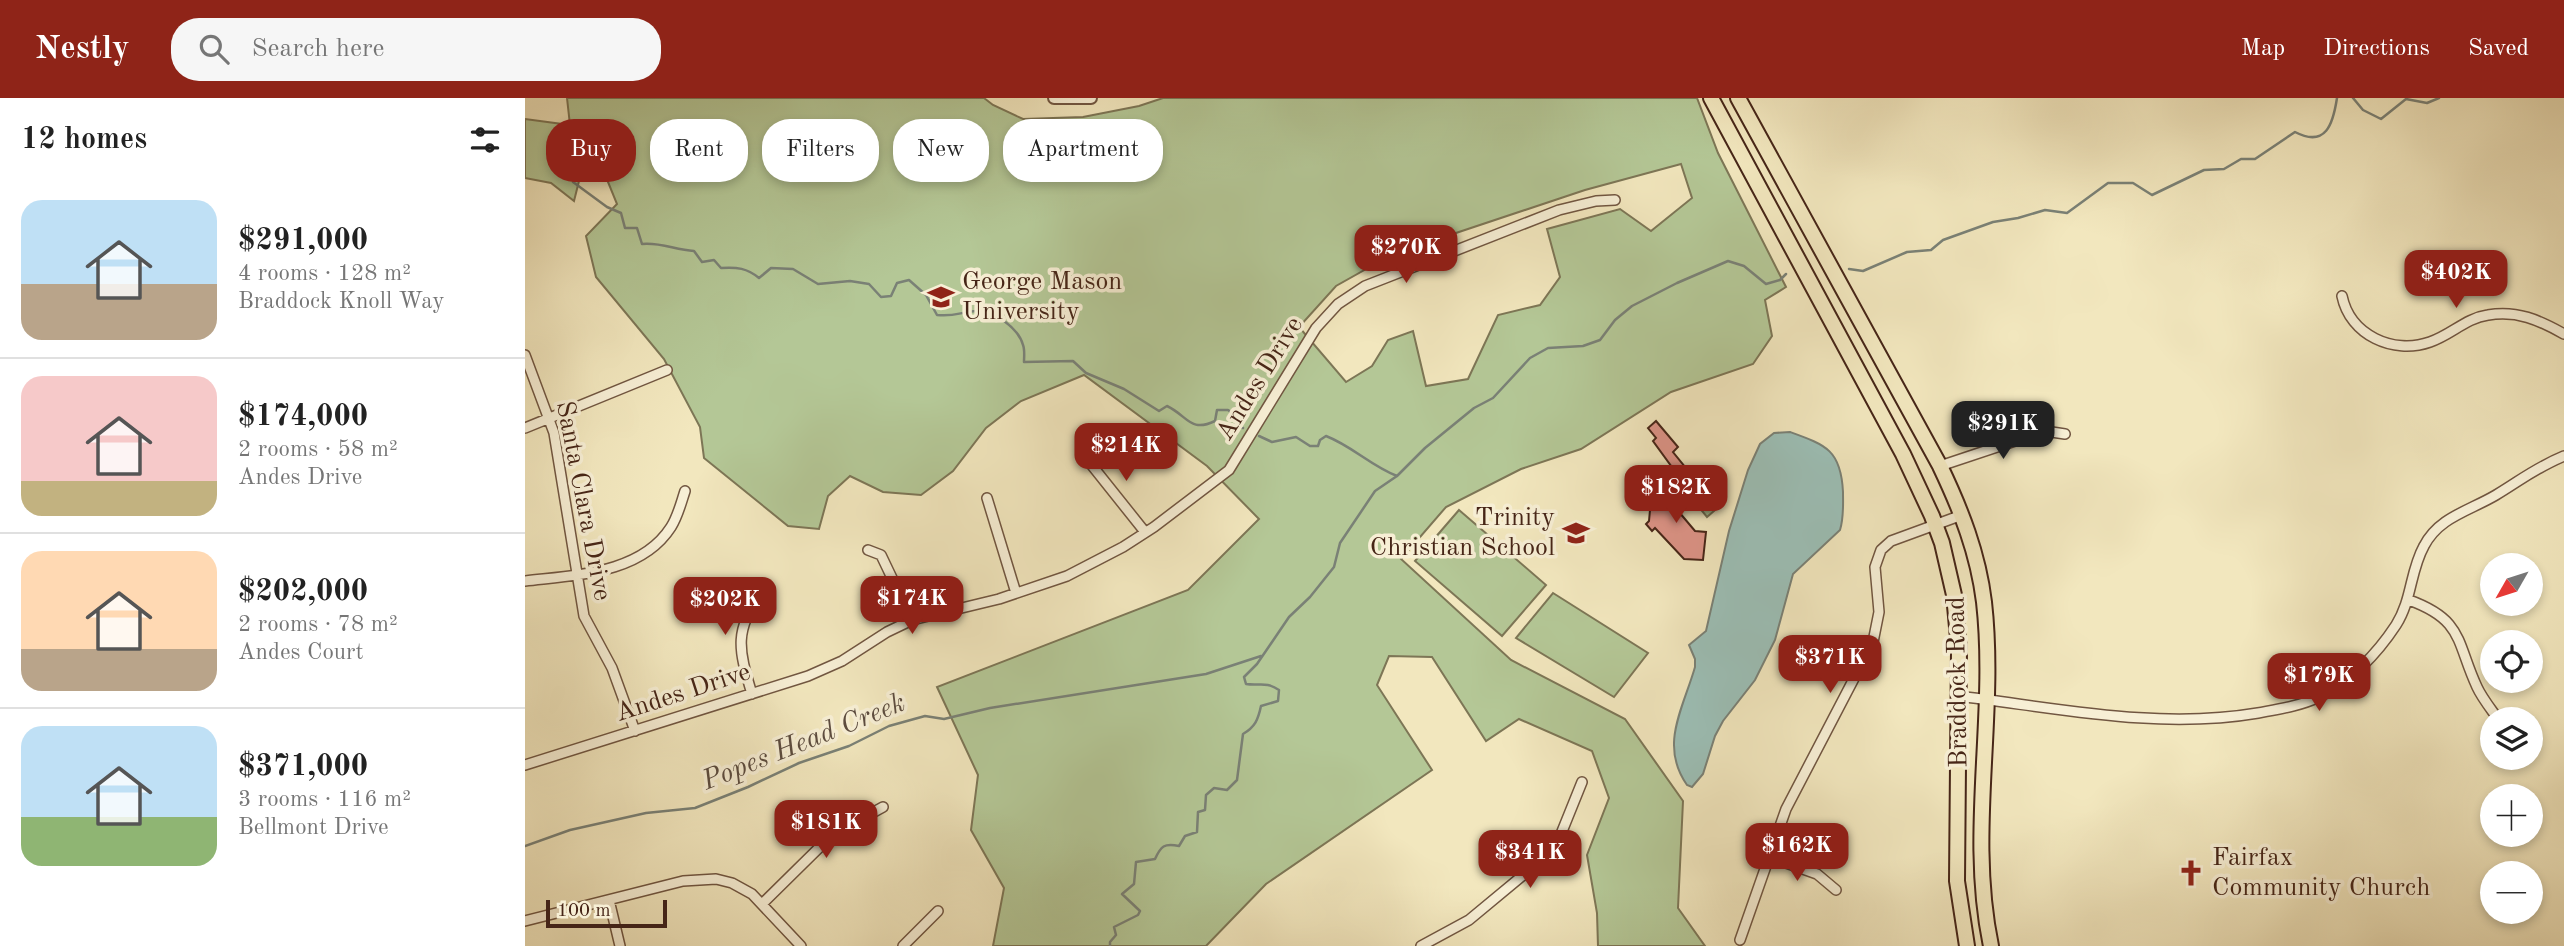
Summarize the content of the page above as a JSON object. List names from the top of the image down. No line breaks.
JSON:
{"streets":{"main road":["Braddock Road"],"street":["Andes Drive","Santa Clara Drive"]},"crossings":[["Andes Drive","Santa Clara Drive"]],"water":["Popes Head Creek"],"places":{"school or university":["George Mason University","Trinity Christian School"],"church":["Fairfax Community Church"]},"scale_bar":"100 m","north":"bottom left","page":{"header":"Nestly","search":"Search here","nav":["Map","Directions","Saved"],"heading":"12 homes","chip":["Buy","Rent","Filters","New","Apartment"],"list":[{"name":"$291,000","note":"4 rooms · 128 m² · Braddock Knoll Way"},{"name":"$174,000","note":"2 rooms · 58 m² · Andes Drive"},{"name":"$202,000","note":"2 rooms · 78 m² · Andes Court"},{"name":"$371,000","note":"3 rooms · 116 m² · Bellmont Drive"}],"price":["$270K","$402K","$291K","$214K","$182K","$174K","$202K","$371K","$179K","$181K","$162K","$341K"],"map_buttons":["+","−"],"scale":"100 m"}}
